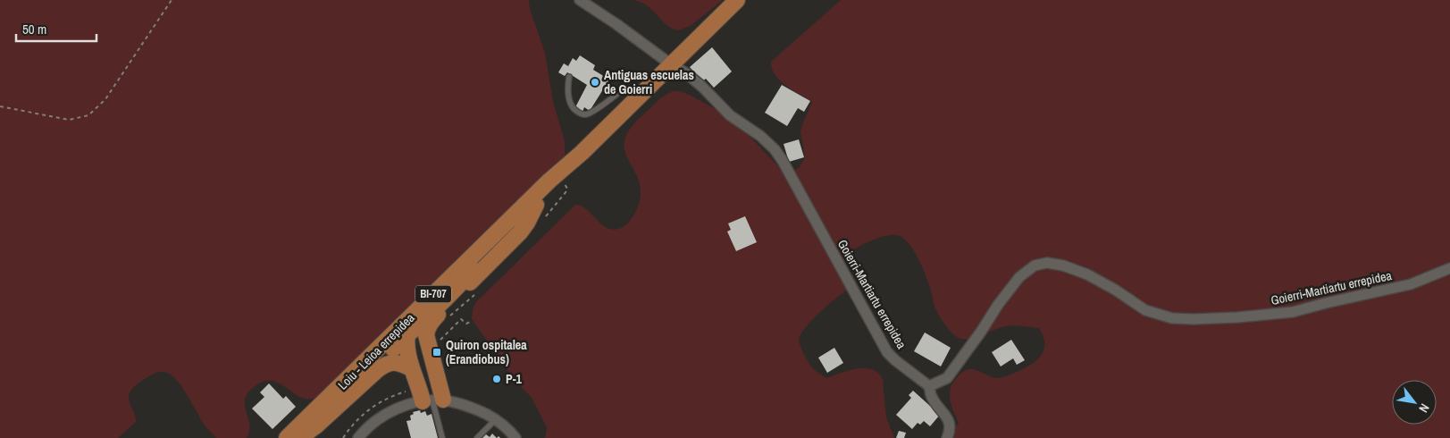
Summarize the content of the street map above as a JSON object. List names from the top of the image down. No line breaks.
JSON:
{"streets":{"main road":["BI-707","Loiu - Leioa errepidea"],"street":["Goierri-Martiartu errepidea"]},"crossings":[["Goierri-Martiartu errepidea","Loiu - Leioa errepidea"]],"places":{"other":["Antiguas escuelas de Goierri","P-1"],"transit":["Quiron ospitalea (Erandiobus)"]},"scale_bar":"50 m","north":"bottom right"}
